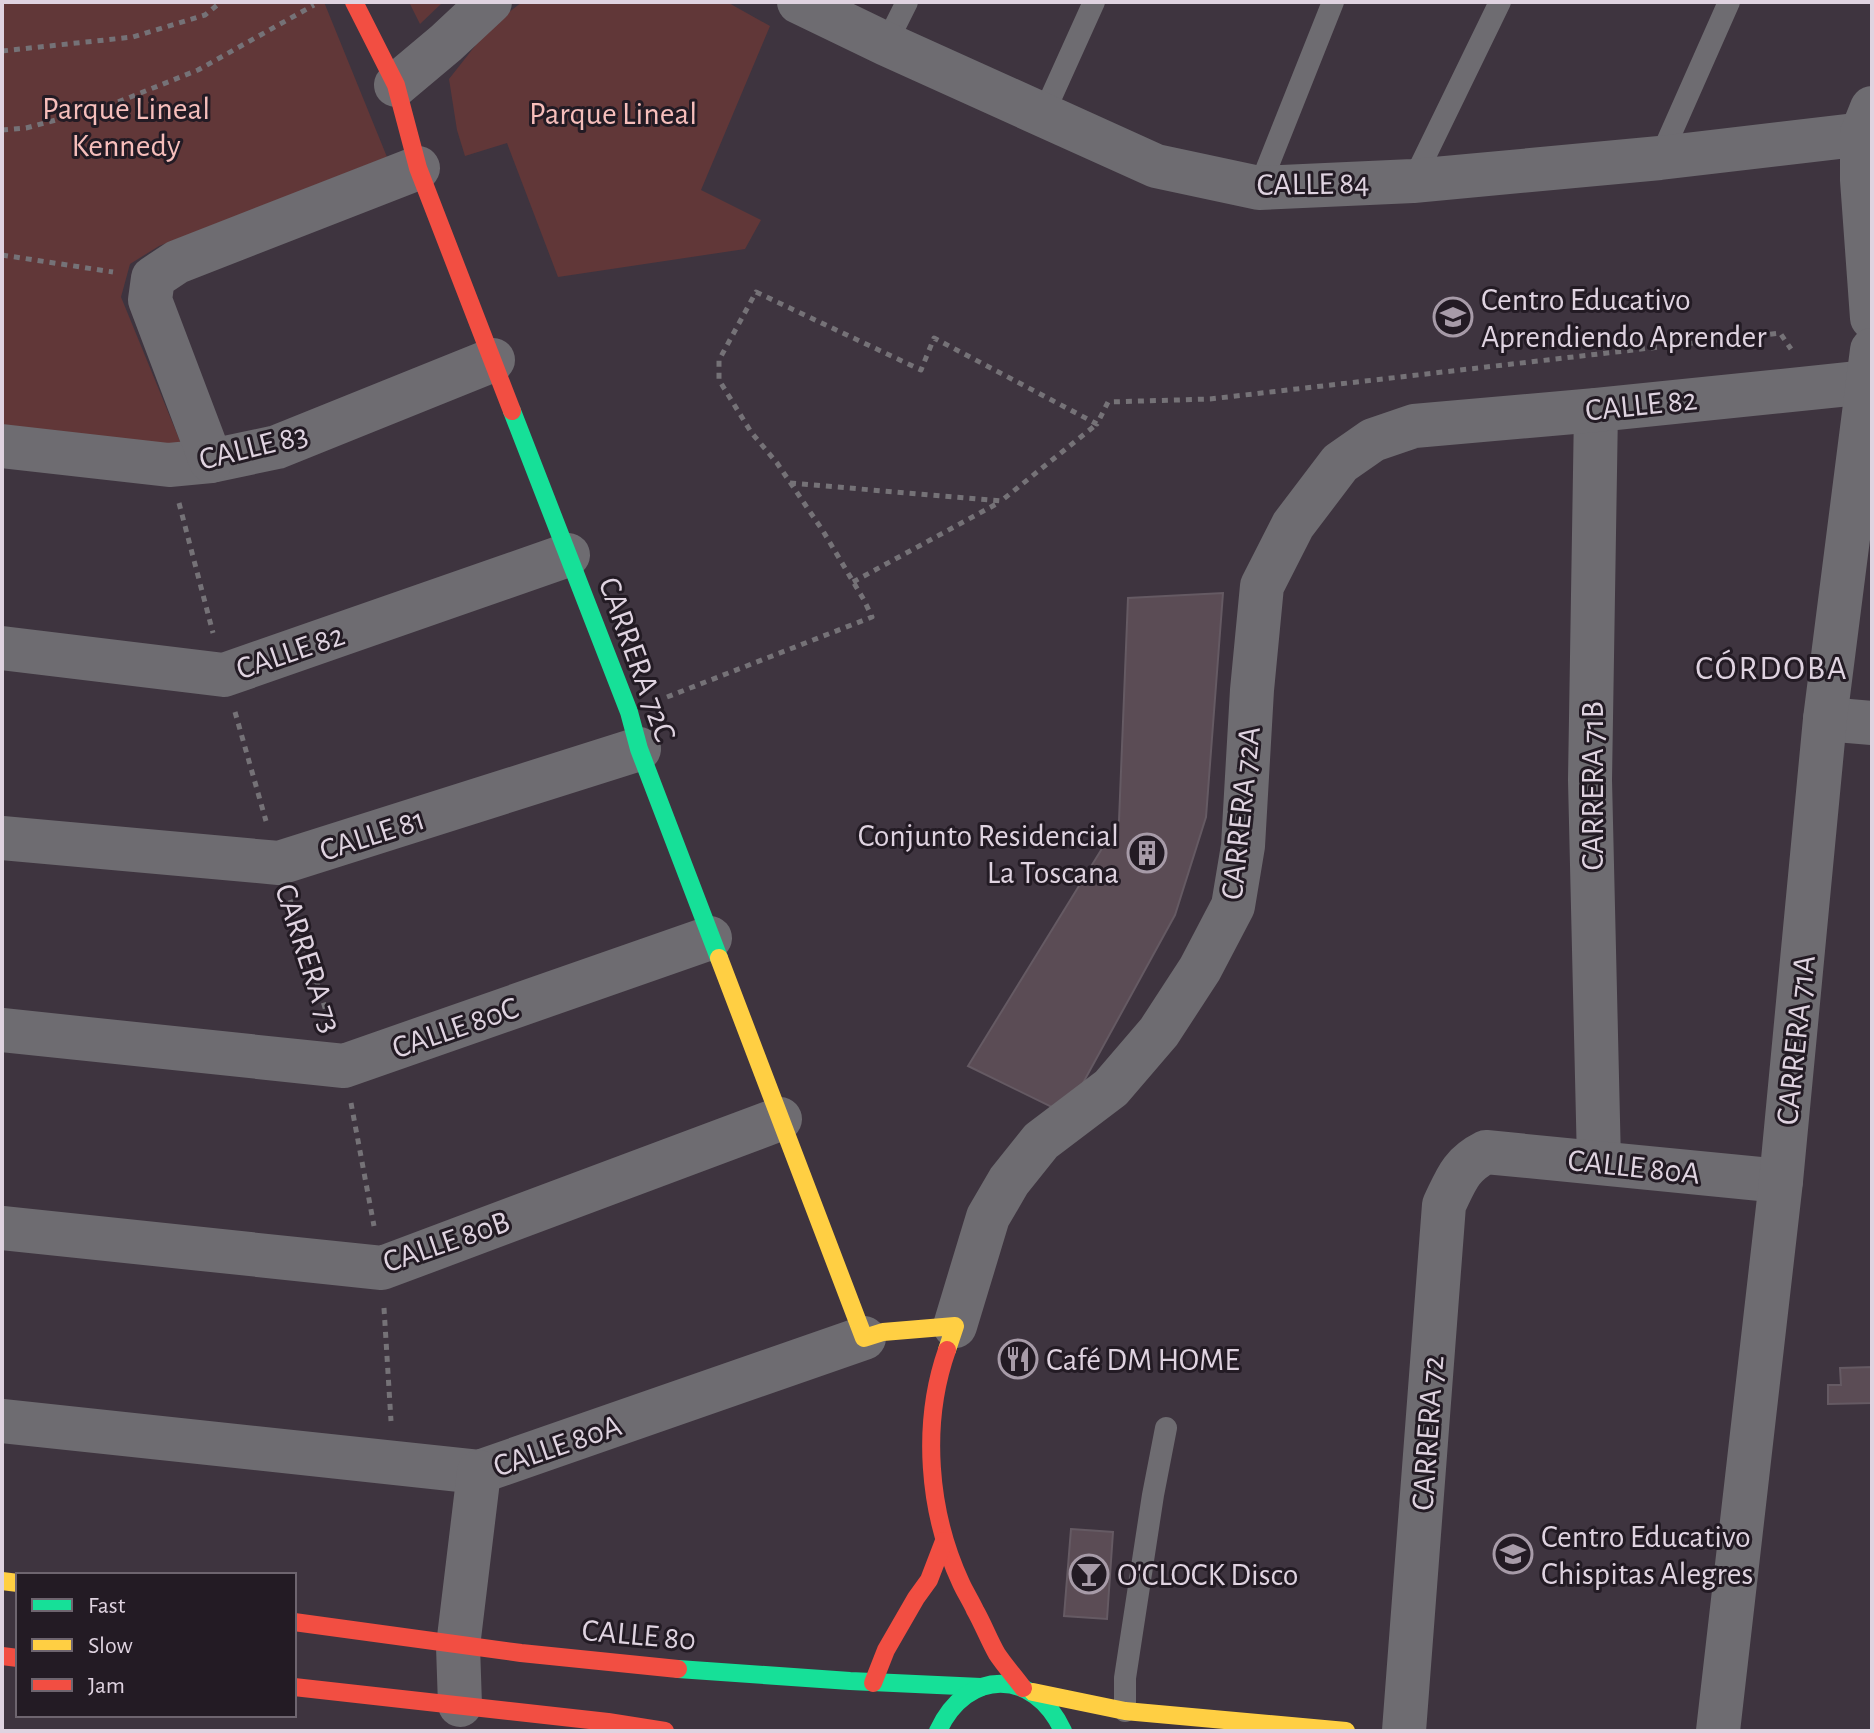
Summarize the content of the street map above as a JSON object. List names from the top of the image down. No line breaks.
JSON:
{"streets":{"street":["CALLE 84","CALLE 82","CALLE 83","CARRERA 72C","CARRERA 71B","CARRERA 72A","CALLE 81","CALLE 80C","CARRERA 71A","CALLE 80A","CALLE 80B","CARRERA 72","CALLE 80"],"path":["CARRERA 73"]},"crossings":[["CALLE 82","CARRERA 72C"],["CALLE 82","CARRERA 71B"],["CALLE 82","CARRERA 72A"],["CALLE 82","CARRERA 73"],["CALLE 82","CARRERA 71A"],["CALLE 83","CARRERA 72C"],["CALLE 83","CARRERA 73"],["CARRERA 72C","CALLE 81"],["CARRERA 72C","CALLE 80C"],["CARRERA 72C","CALLE 80A"],["CARRERA 72C","CALLE 80B"],["CARRERA 71B","CALLE 80A"],["CARRERA 72A","CALLE 80A"],["CARRERA 72A","CALLE 80"],["CALLE 81","CARRERA 73"],["CARRERA 73","CALLE 80C"],["CARRERA 73","CALLE 80A"],["CARRERA 73","CALLE 80B"],["CARRERA 71A","CALLE 80A"],["CALLE 80A","CARRERA 72"]],"districts":["CÓRDOBA"],"parks":["Parque Lineal Kennedy","Parque Lineal"],"places":{"school or university":["Centro Educativo Aprendiendo Aprender","Centro Educativo Chispitas Alegres"],"building":["Conjunto Residencial La Toscana"],"restaurant":["Café DM HOME"],"bar":["O'CLOCK Disco"]},"legend":["Fast","Slow","Jam"]}
